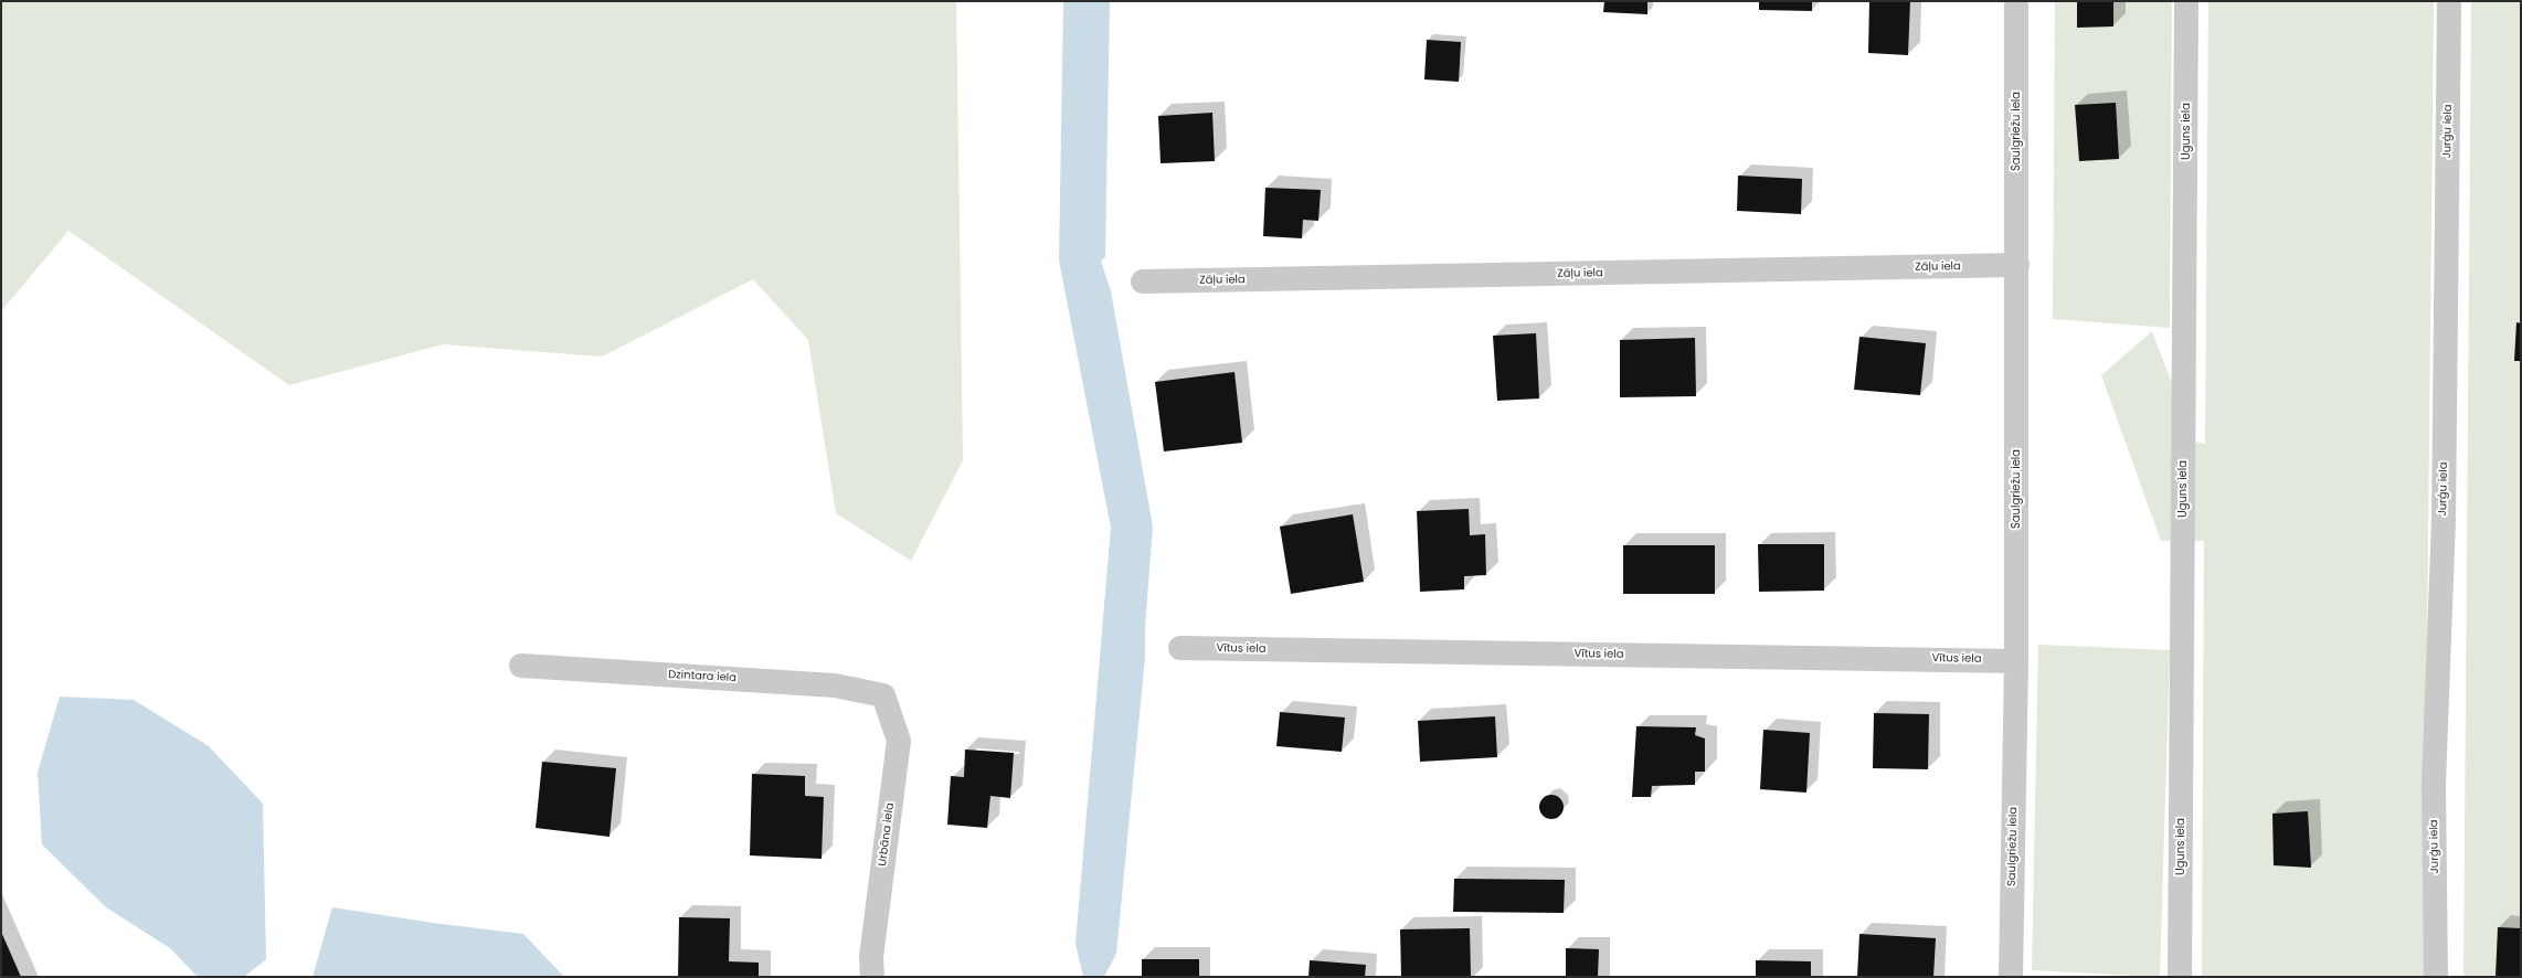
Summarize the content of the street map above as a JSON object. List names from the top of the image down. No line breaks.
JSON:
{"streets":{"street":["Saulgriežu iela","Uguns iela","Jurģu iela","Zāļu iela","Vītus iela","Dzintara iela","Urbāna iela"]},"crossings":[["Saulgriežu iela","Zāļu iela"],["Saulgriežu iela","Vītus iela"],["Dzintara iela","Urbāna iela"]]}
